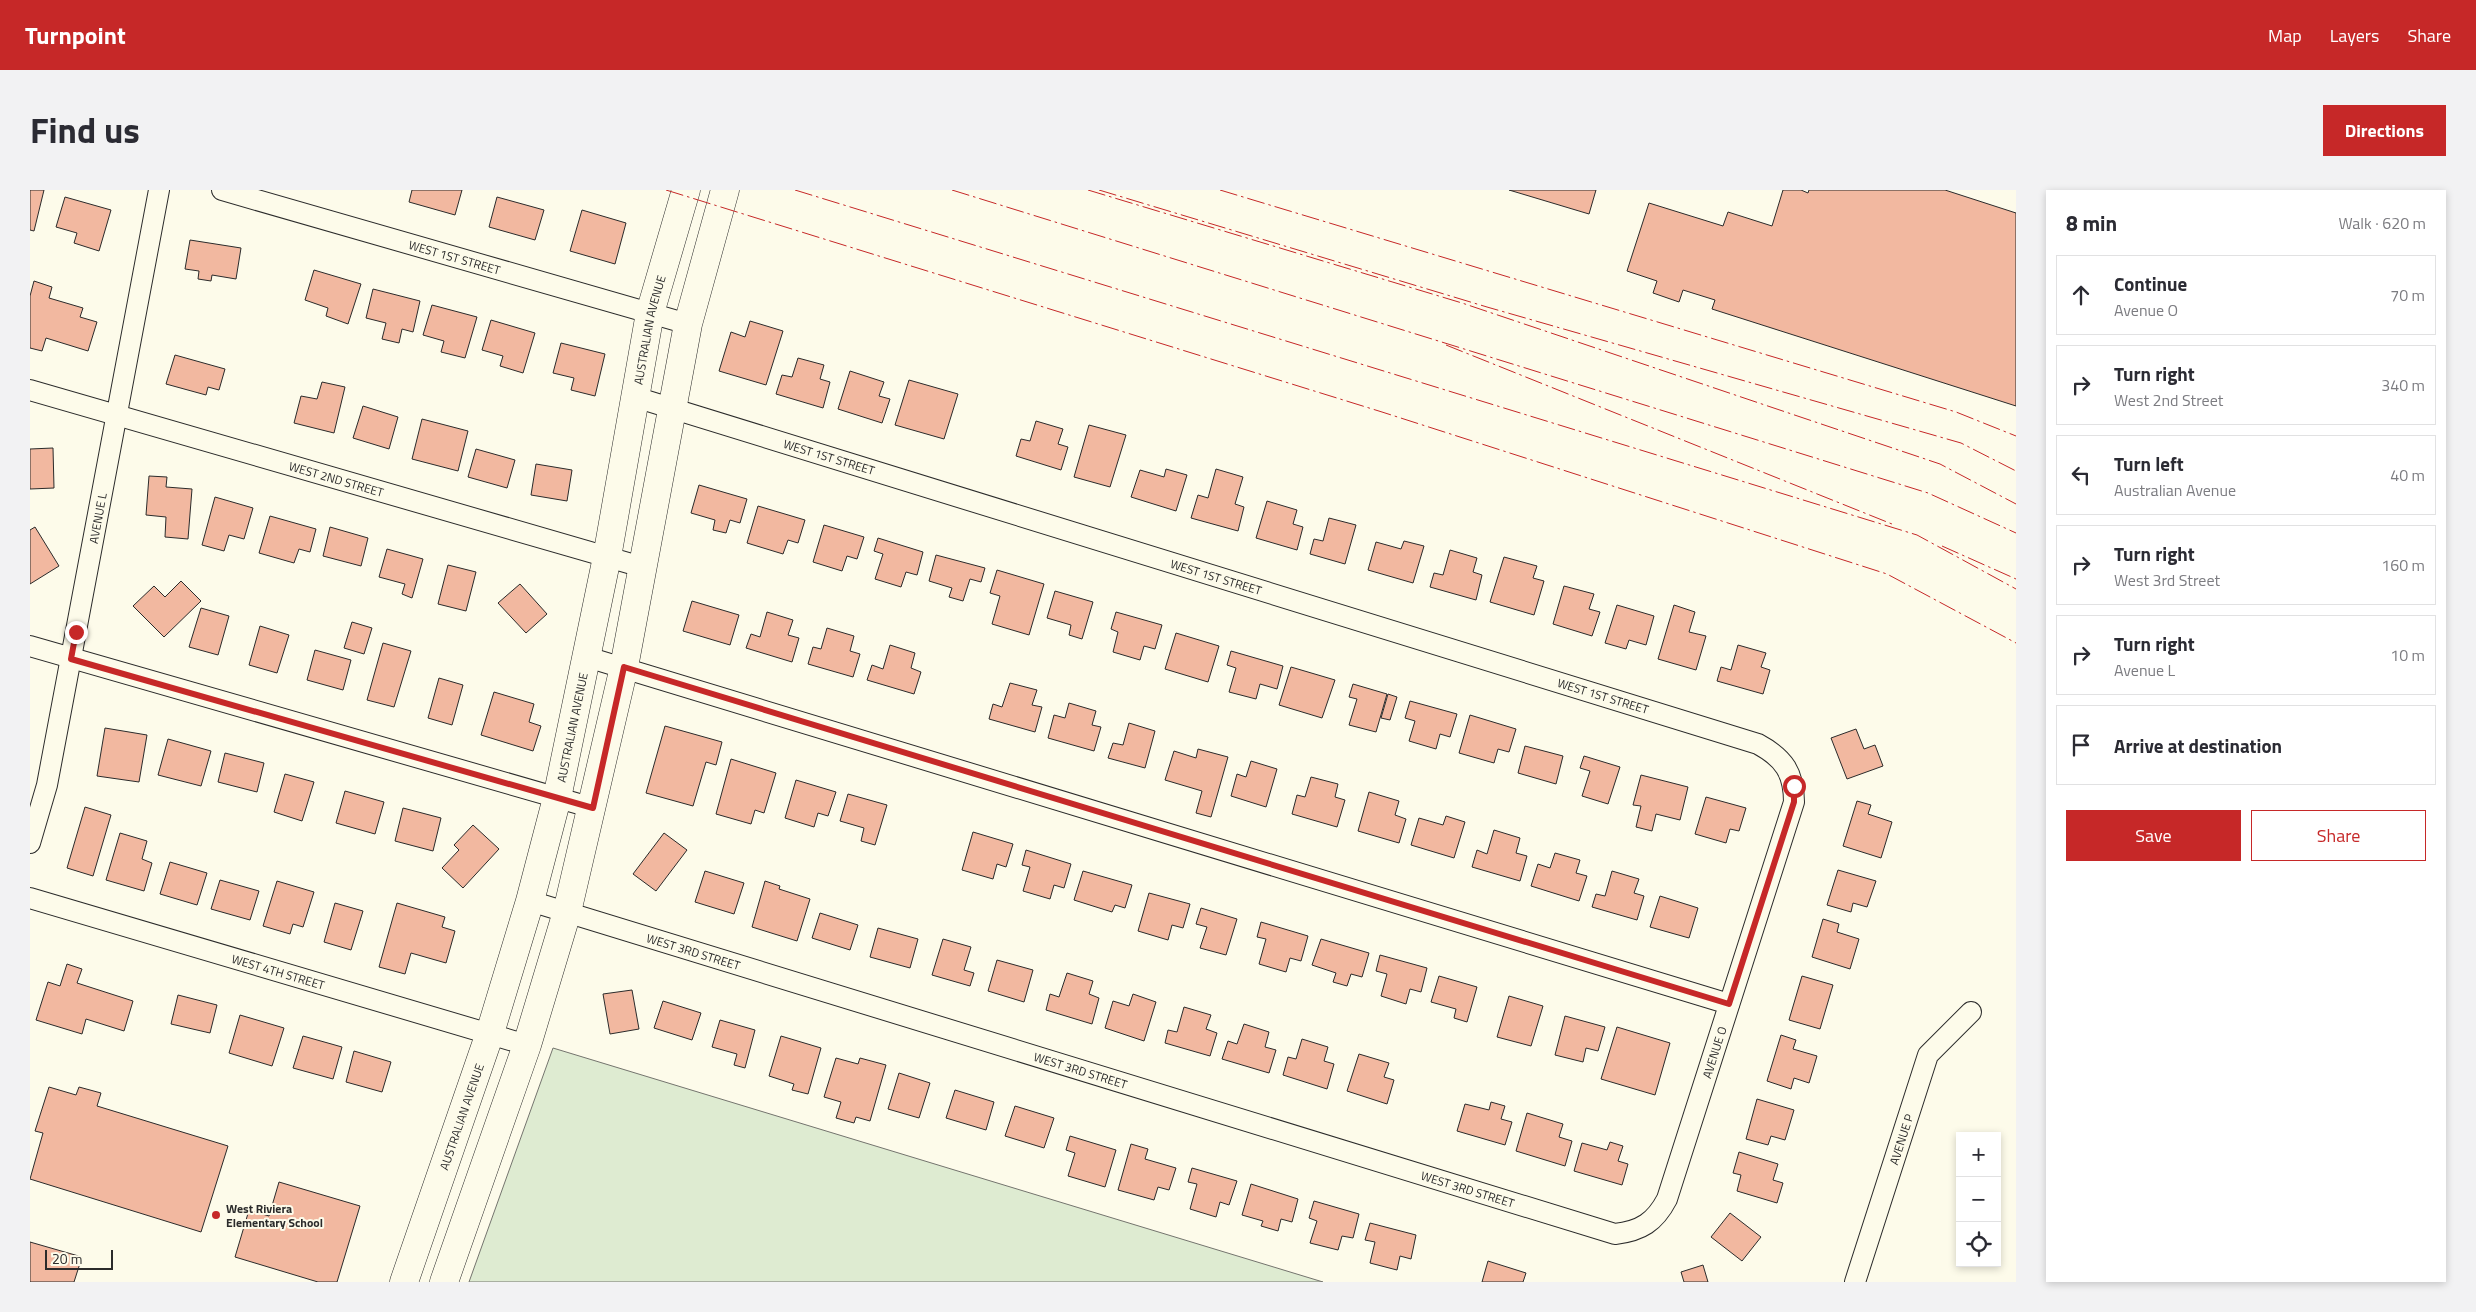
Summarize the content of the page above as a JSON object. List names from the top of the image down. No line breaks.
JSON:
{"streets":{"main road":["AUSTRALIAN AVENUE"],"street":["WEST 1ST STREET","WEST 2ND STREET","AVENUE L","WEST 3RD STREET","WEST 4TH STREET","AVENUE O","AVENUE P"]},"crossings":[["WEST 1ST STREET","AUSTRALIAN AVENUE"],["WEST 1ST STREET","AVENUE O"],["AUSTRALIAN AVENUE","WEST 2ND STREET"],["AUSTRALIAN AVENUE","WEST 3RD STREET"],["AUSTRALIAN AVENUE","WEST 4TH STREET"],["WEST 2ND STREET","AVENUE L"],["WEST 3RD STREET","AVENUE O"]],"places":["West Riviera Elementary School"],"scale_bar":"20 m","page":{"header":"Turnpoint","nav":["Map","Layers","Share"],"title":"Find us","buttons":["Directions",["Save","Share"]],"heading":["8 min","Walk · 620 m"],"list":[["Continue","Avenue O","70 m"],["Turn right","West 2nd Street","340 m"],["Turn left","Australian Avenue","40 m"],["Turn right","West 3rd Street","160 m"],["Turn right","Avenue L","10 m"],"Arrive at destination"],"map_buttons":["+","−"],"scale":"20 m"}}
